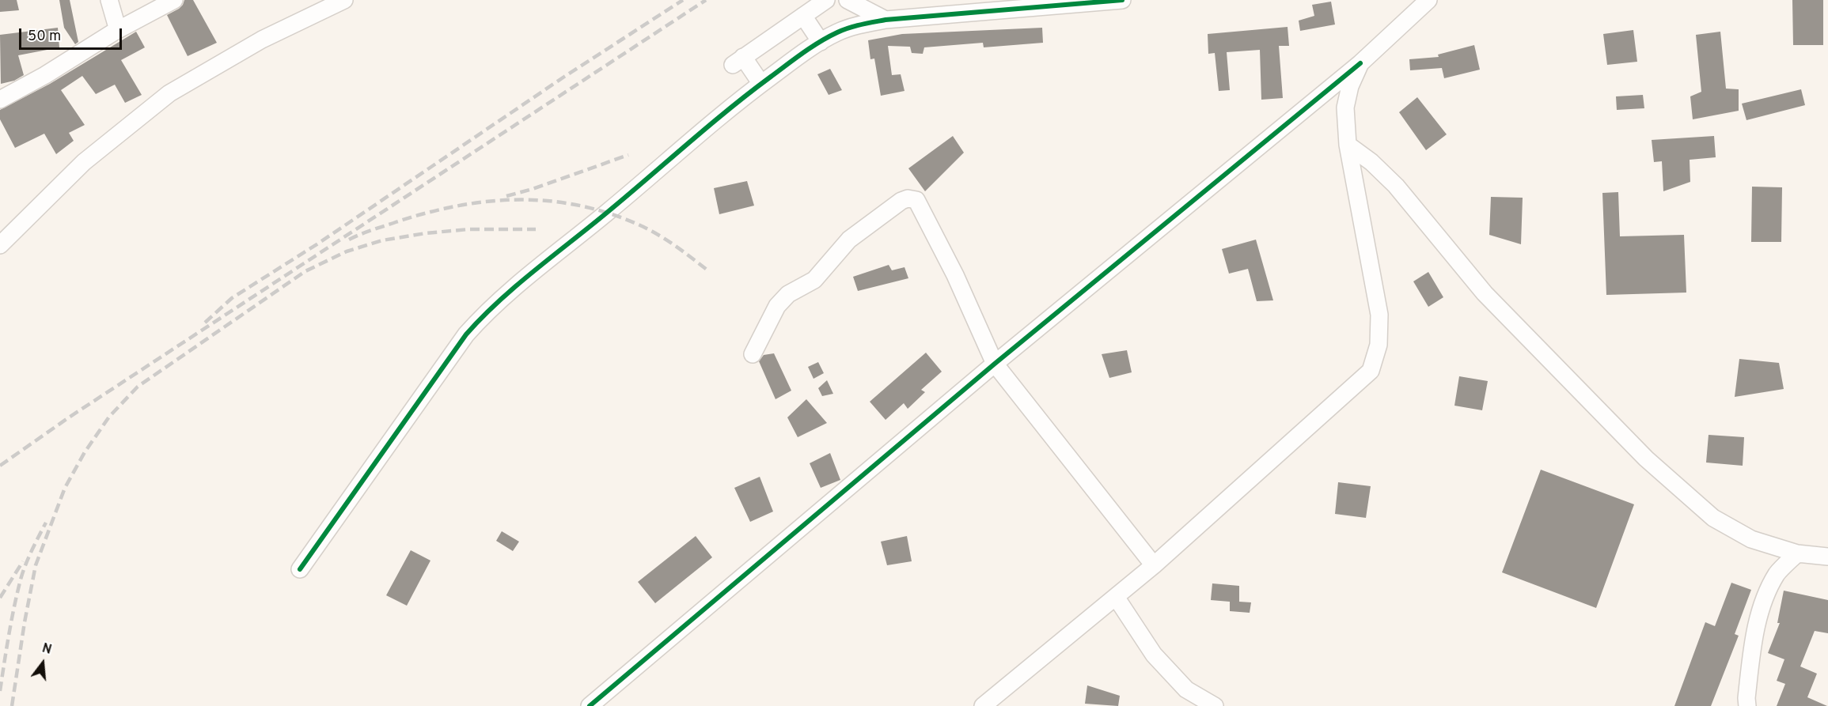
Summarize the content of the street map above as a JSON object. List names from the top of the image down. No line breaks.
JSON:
{"scale_bar":"50 m","north":"top"}
